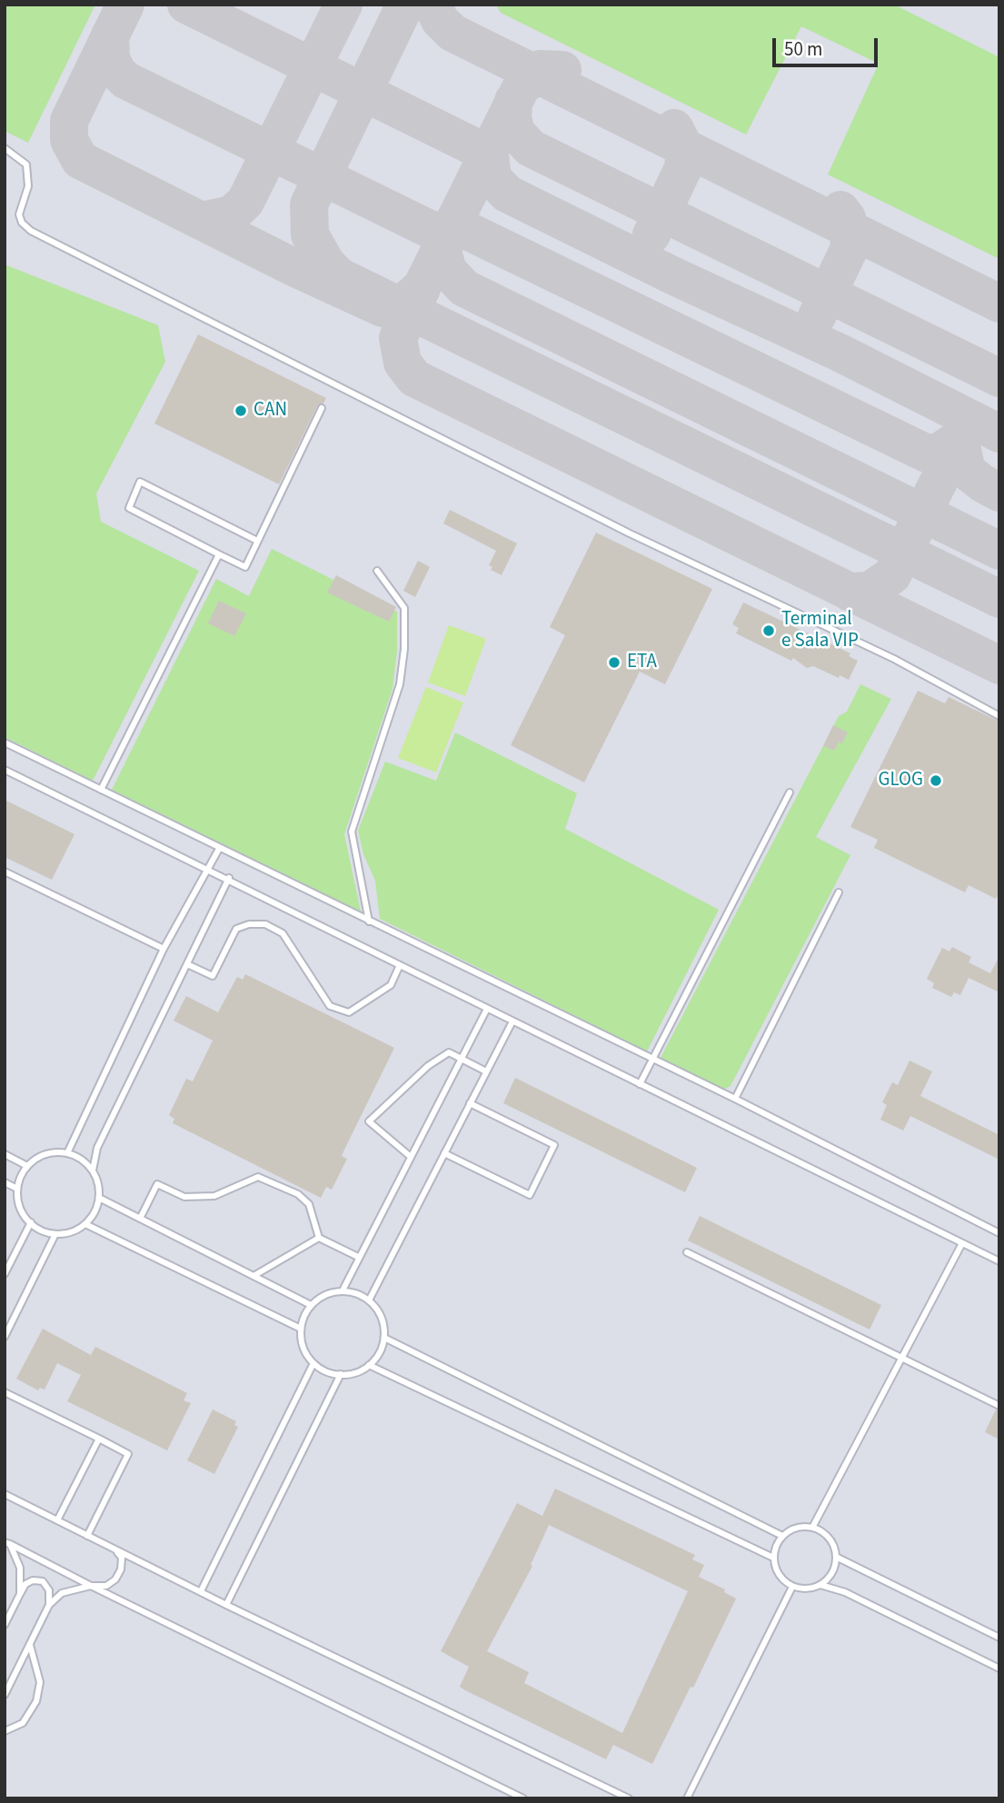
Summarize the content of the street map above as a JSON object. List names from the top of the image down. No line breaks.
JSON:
{"places":["CAN","Terminal e Sala VIP","ETA","GLOG"],"scale_bar":"50 m"}
